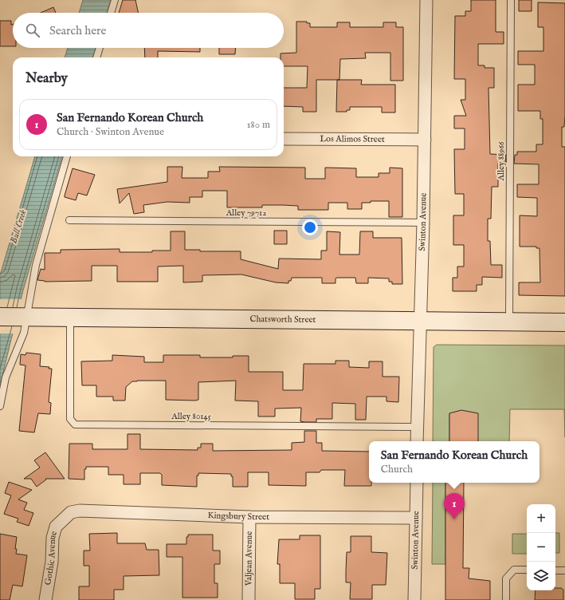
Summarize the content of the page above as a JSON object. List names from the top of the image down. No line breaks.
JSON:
{"streets":{"main road":["Chatsworth Street"],"street":["Los Alimos Street","Swinton Avenue","Kingsbury Street","Gothic Avenue","Valjean Avenue"],"lane":["Alley 88966","Alley 79712","Alley 80145"]},"crossings":[["Los Alimos Street","Swinton Avenue"],["Alley 88966","Chatsworth Street"],["Alley 79712","Swinton Avenue"],["Swinton Avenue","Chatsworth Street"],["Swinton Avenue","Alley 80145"],["Swinton Avenue","Kingsbury Street"],["Chatsworth Street","Alley 80145"],["Kingsbury Street","Gothic Avenue"],["Kingsbury Street","Valjean Avenue"]],"water":["Bull Creek"],"page":{"search":"Search here","heading":"Nearby","list":[{"mark":"1","name":"San Fernando Korean Church","note":"Church · Swinton Avenue","value":"180 m"}],"popup":["San Fernando Korean Church","Church"],"pins":"1","map_buttons":["+","−"]}}
